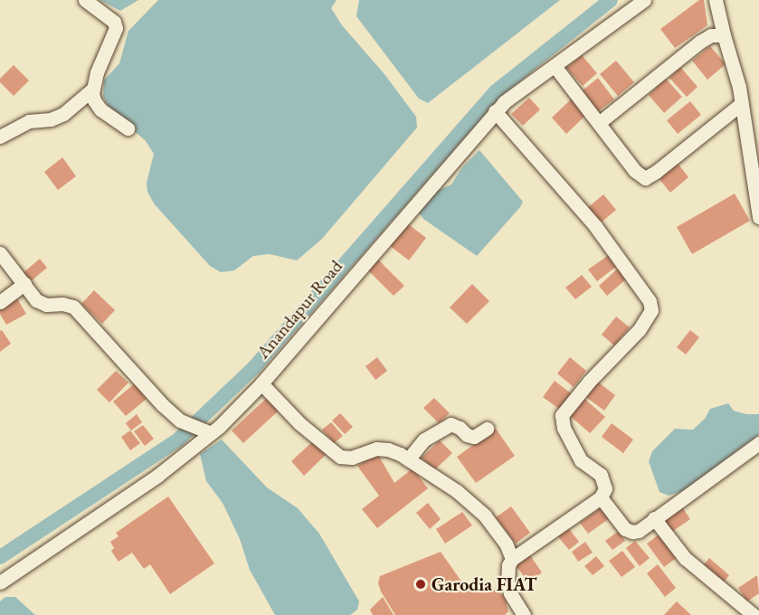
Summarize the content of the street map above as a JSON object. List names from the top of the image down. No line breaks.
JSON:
{"streets":{"street":["Anandapur Road"]},"places":["Garodia FIAT"]}
